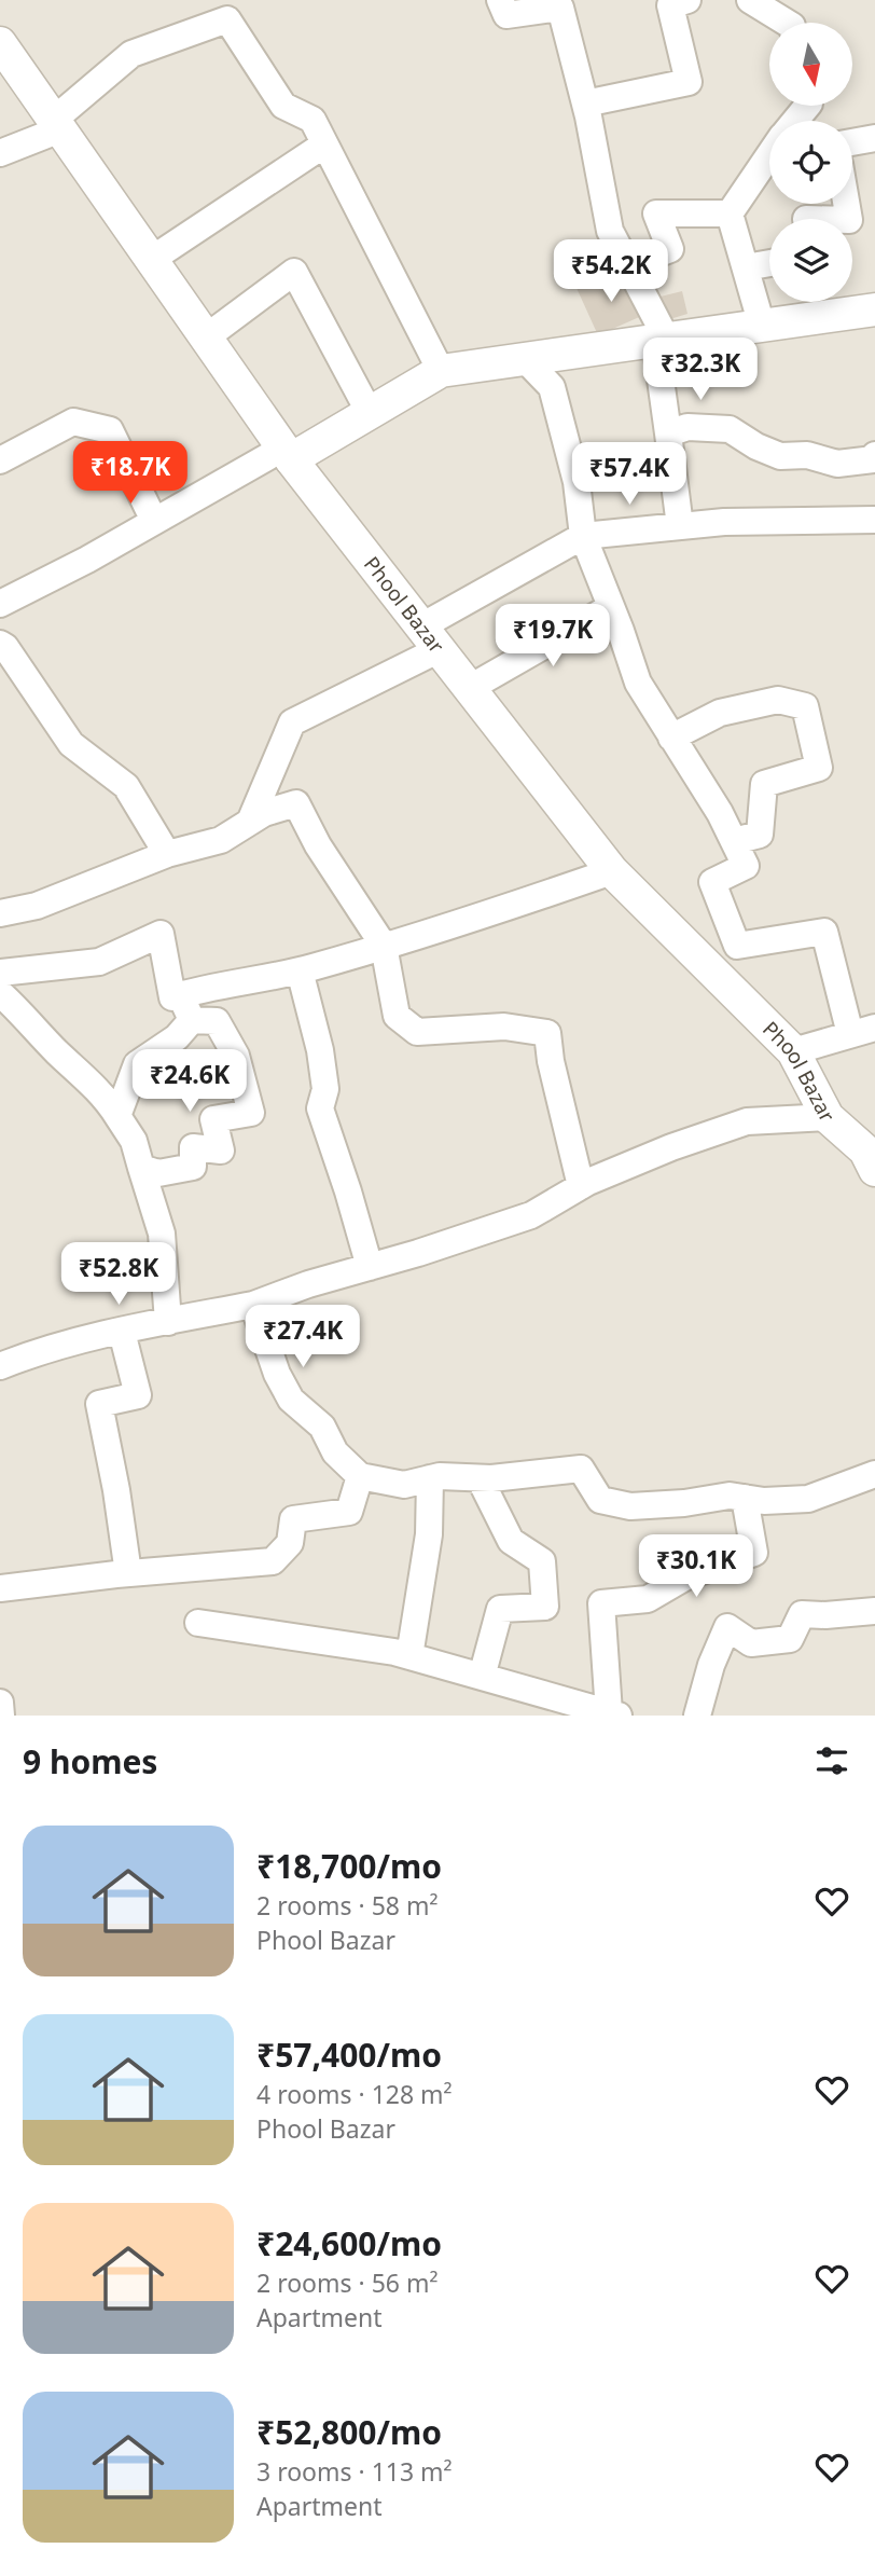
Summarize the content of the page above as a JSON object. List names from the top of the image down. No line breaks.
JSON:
{"streets":{"street":["Phool Bazar"]},"north":"bottom","page":{"price":["₹54.2K","₹32.3K","₹18.7K","₹57.4K","₹19.7K","₹24.6K","₹52.8K","₹27.4K","₹30.1K"],"heading":"9 homes","list":[{"name":"₹18,700/mo","note":"2 rooms · 58 m² · Phool Bazar"},{"name":"₹57,400/mo","note":"4 rooms · 128 m² · Phool Bazar"},{"name":"₹24,600/mo","note":"2 rooms · 56 m² · Apartment"},{"name":"₹52,800/mo","note":"3 rooms · 113 m² · Apartment"}]}}
